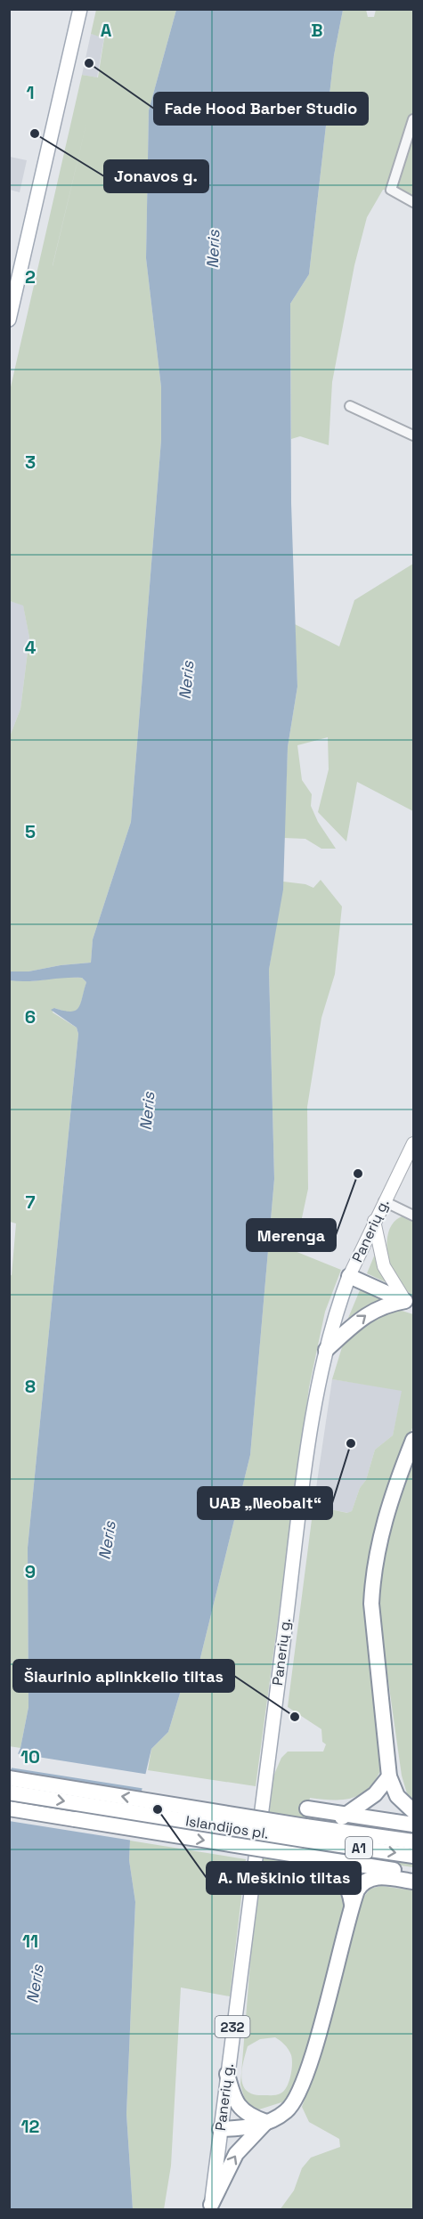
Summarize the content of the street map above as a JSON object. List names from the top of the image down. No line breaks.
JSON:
{"streets":{"highway":["Islandijos pl.","A1"],"main road":["Panerių g.","232"]},"water":["Neris"],"places":["Fade Hood Barber Studio","Jonavos g.","Merenga","UAB „Neobalt“","Šiaurinio aplinkkelio tiltas","A. Meškinio tiltas"],"grid":{"columns":["A","B"],"rows":["1","2","3","4","5","6","7","8","9","10","11","12"]}}
